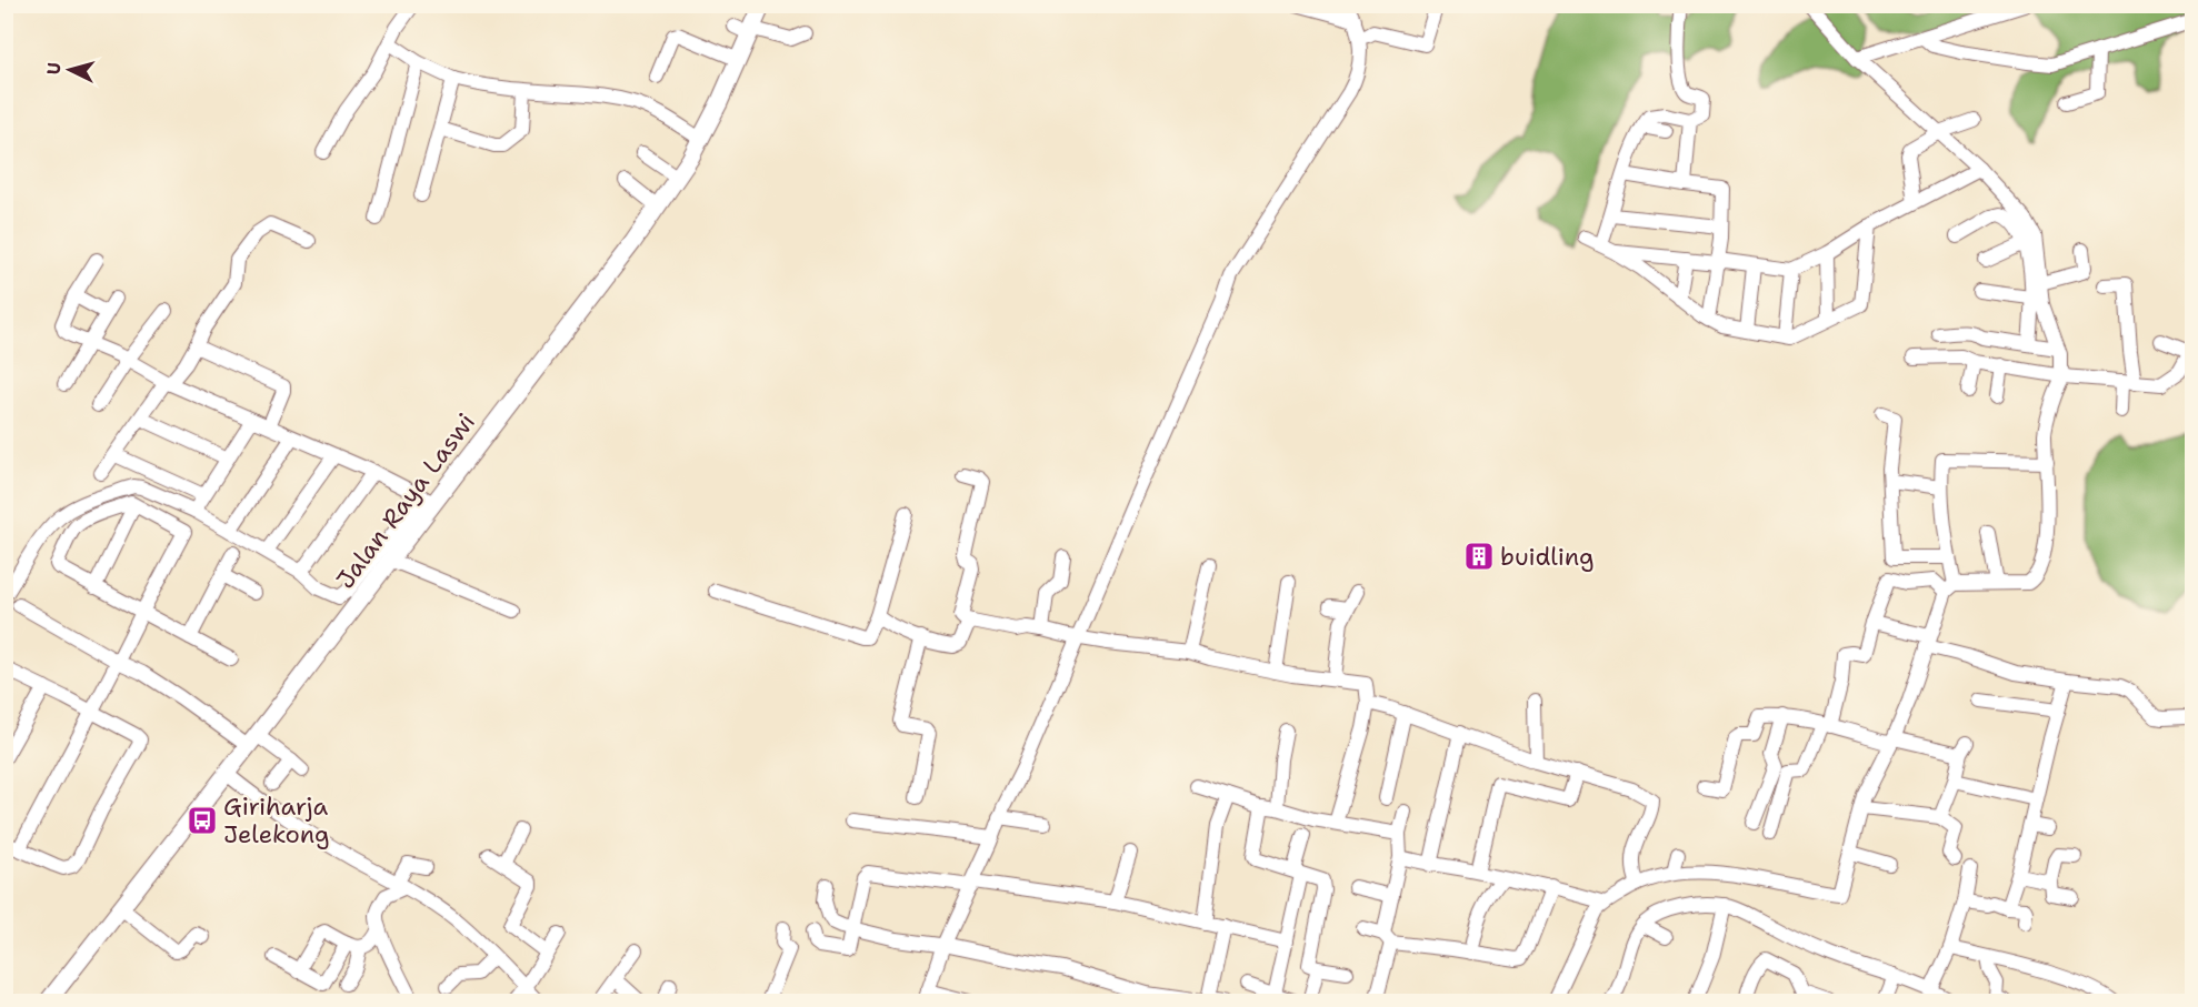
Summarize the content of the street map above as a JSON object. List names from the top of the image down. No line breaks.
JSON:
{"streets":{"main road":["Jalan Raya Laswi"]},"places":{"building":["buidling"],"bus stop":["Giriharja Jelekong"]},"north":"left"}
